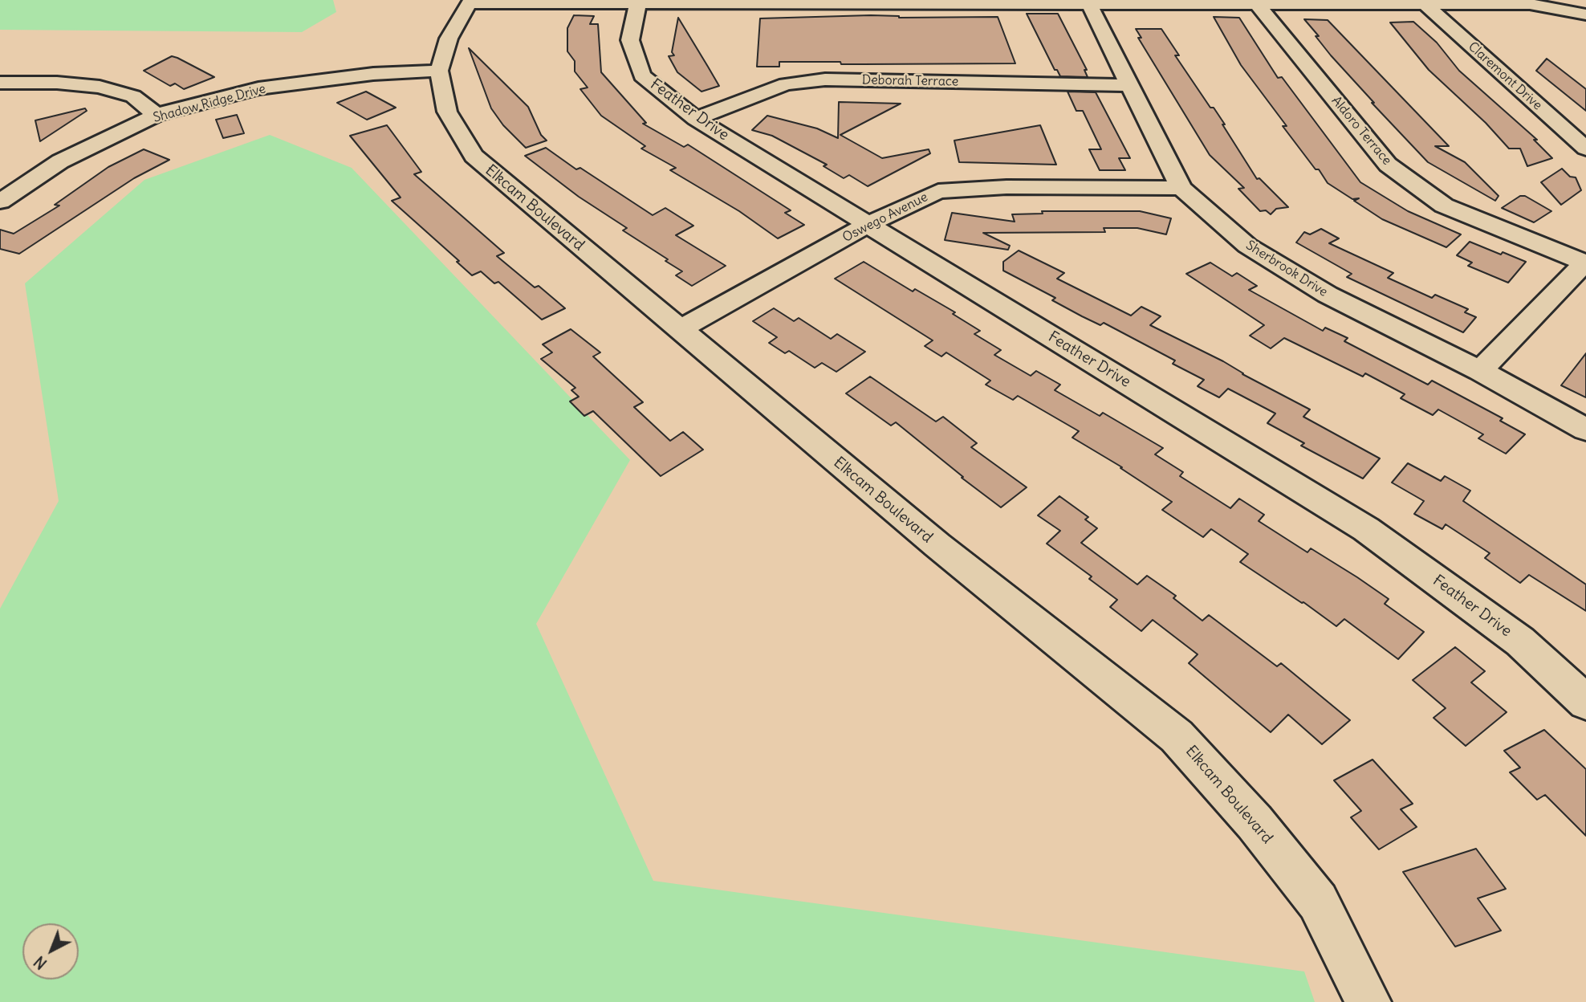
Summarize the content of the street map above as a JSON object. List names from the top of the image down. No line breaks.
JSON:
{"streets":{"street":["Claremont Drive","Deborah Terrace","Shadow Ridge Drive","Feather Drive","Aldoro Terrace","Elkcam Boulevard","Oswego Avenue","Sherbrook Drive"]},"crossings":[["Deborah Terrace","Feather Drive"],["Deborah Terrace","Sherbrook Drive"],["Shadow Ridge Drive","Elkcam Boulevard"],["Feather Drive","Oswego Avenue"],["Elkcam Boulevard","Oswego Avenue"],["Oswego Avenue","Sherbrook Drive"]],"north":"bottom left"}
